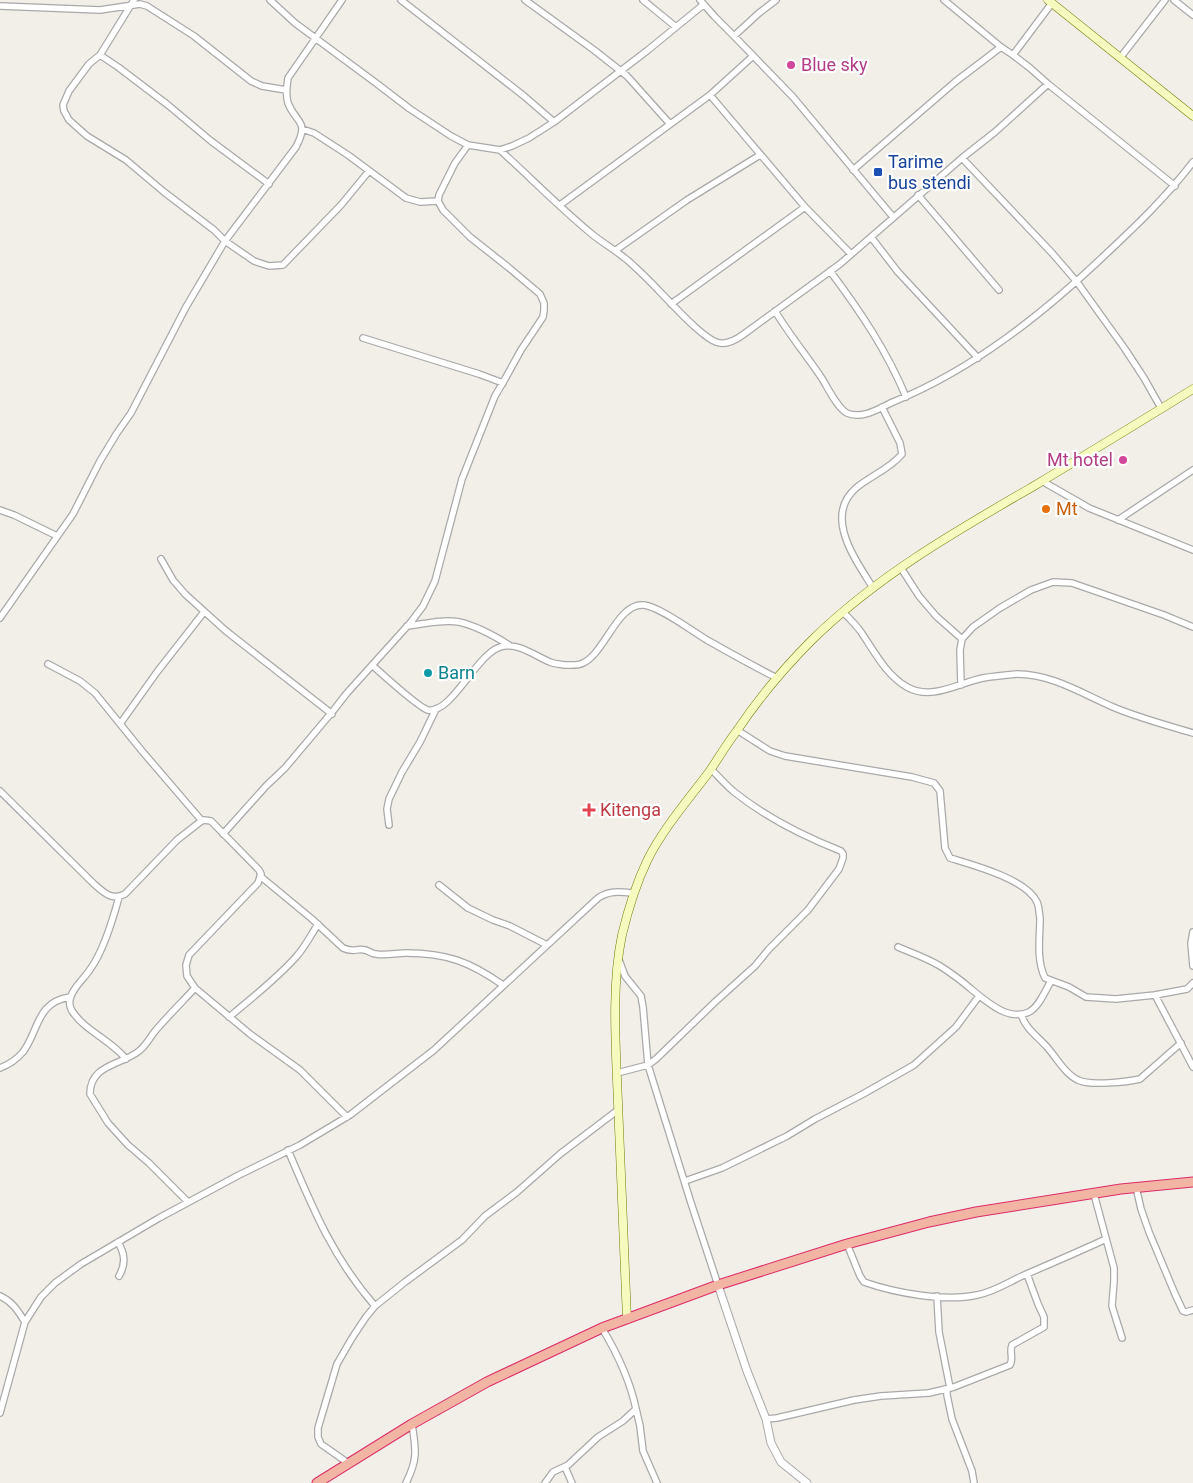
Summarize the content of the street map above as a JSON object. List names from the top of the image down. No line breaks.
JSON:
{"places":{"other":["Blue sky","Mt hotel","Mt","Barn"],"transit":["Tarime bus stendi"],"health":["Kitenga"]}}
